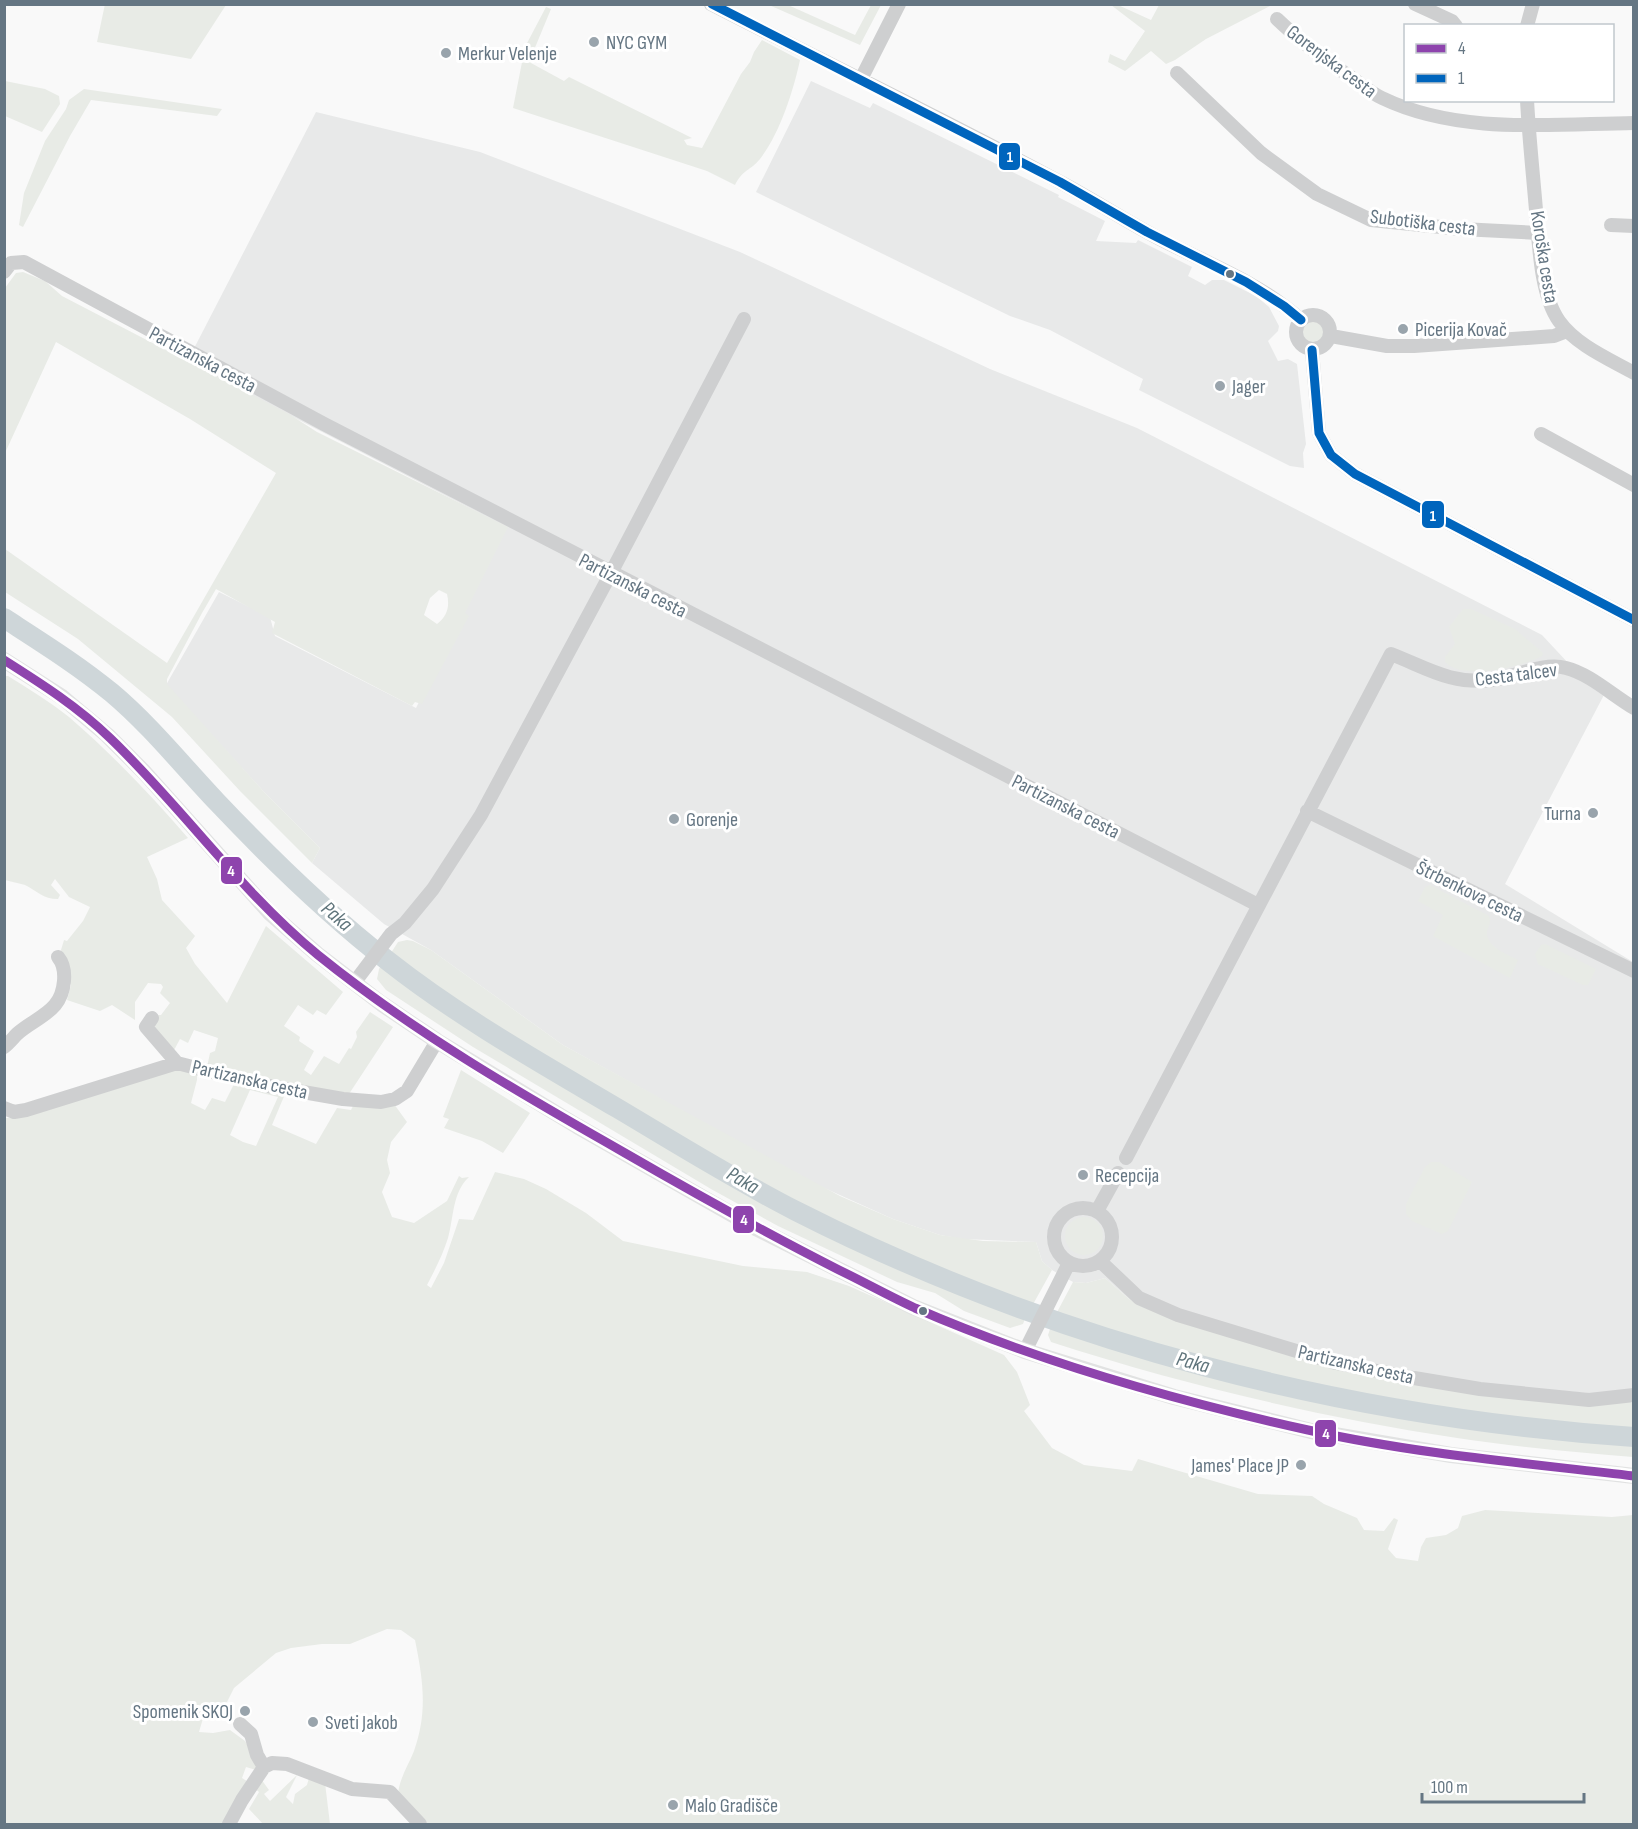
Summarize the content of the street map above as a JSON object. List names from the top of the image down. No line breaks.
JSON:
{"streets":{"street":["Gorenjska cesta","Subotiška cesta","Koroška cesta","Partizanska cesta","Cesta talcev","Štrbenkova cesta"]},"crossings":[["Gorenjska cesta","Koroška cesta"],["Subotiška cesta","Koroška cesta"],["Cesta talcev","Štrbenkova cesta"]],"water":["Paka"],"places":["NYC GYM","Merkur Velenje","Picerija Kovač","Jager","Turna","Gorenje","Recepcija","James' Place JP","Spomenik SKOJ","Sveti Jakob","Malo Gradišče"],"lines":["transit line 1","transit line 4"],"legend":["4","1"],"scale_bar":"100 m"}
